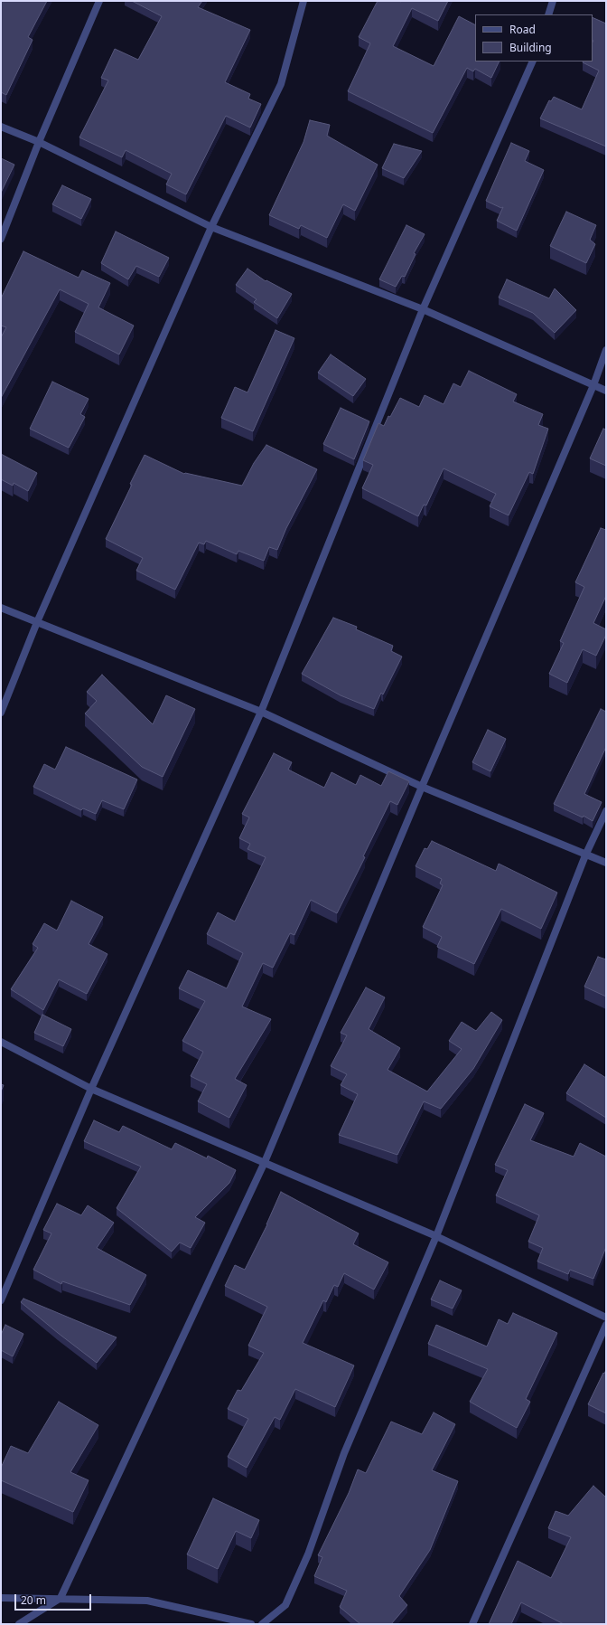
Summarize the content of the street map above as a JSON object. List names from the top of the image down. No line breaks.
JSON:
{"legend":["Road","Building"],"scale_bar":"20 m"}
